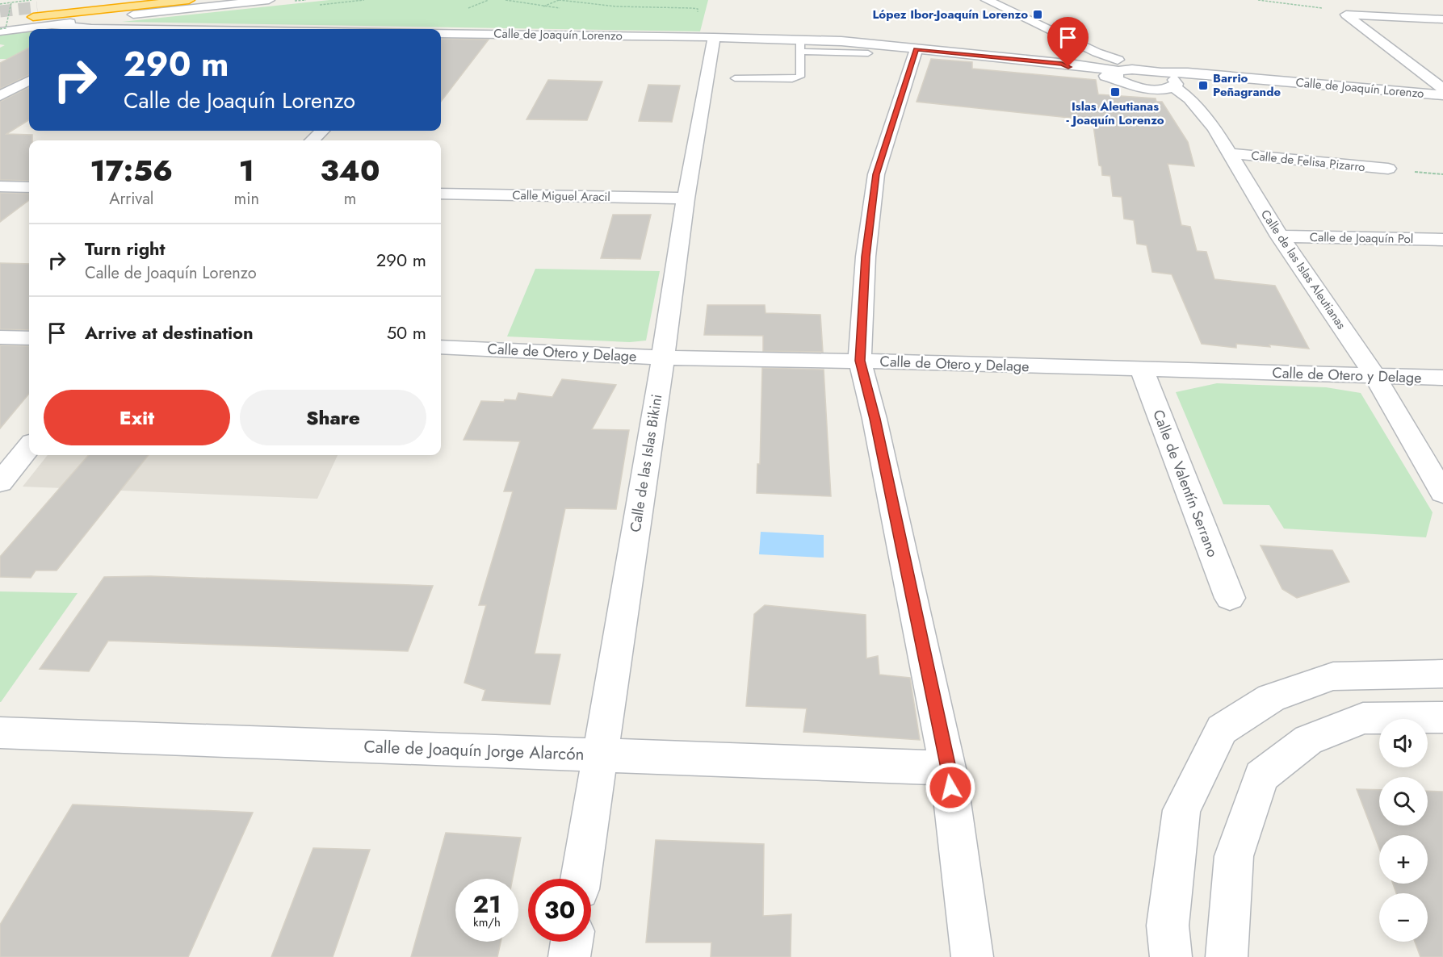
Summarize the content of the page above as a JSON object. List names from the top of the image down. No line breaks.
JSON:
{"streets":{"street":["Calle de Joaquín Lorenzo","Calle de Felisa Pizarro","Calle Miguel Aracil","Calle de Joaquín Pol","Calle de las Islas Aleutianas","Calle de Otero y Delage","Calle de las Islas Bikini","Calle de Valentín Serrano","Calle de Joaquín Jorge Alarcón"]},"crossings":[["Calle de Joaquín Lorenzo","Calle de las Islas Aleutianas"],["Calle de Joaquín Lorenzo","Calle de las Islas Bikini"],["Calle de Felisa Pizarro","Calle de las Islas Aleutianas"],["Calle Miguel Aracil","Calle de las Islas Bikini"],["Calle de Joaquín Pol","Calle de las Islas Aleutianas"],["Calle de las Islas Aleutianas","Calle de Otero y Delage"],["Calle de Otero y Delage","Calle de las Islas Bikini"],["Calle de Otero y Delage","Calle de Valentín Serrano"],["Calle de las Islas Bikini","Calle de Joaquín Jorge Alarcón"]],"places":{"transit":["López Ibor-Joaquín Lorenzo","Barrio Peñagrande","Islas Aleutianas - Joaquín Lorenzo"]},"page":{"turn":["290 m","Calle de Joaquín Lorenzo"],"eta":["17:56","Arrival","1","min","340","m"],"list":[{"name":"Turn right","note":"Calle de Joaquín Lorenzo","value":"290 m"},{"name":"Arrive at destination","value":"50 m"}],"buttons":["Exit","Share"],"map_buttons":["+","−"],"speed":"21 km/h","limit":"30"}}
